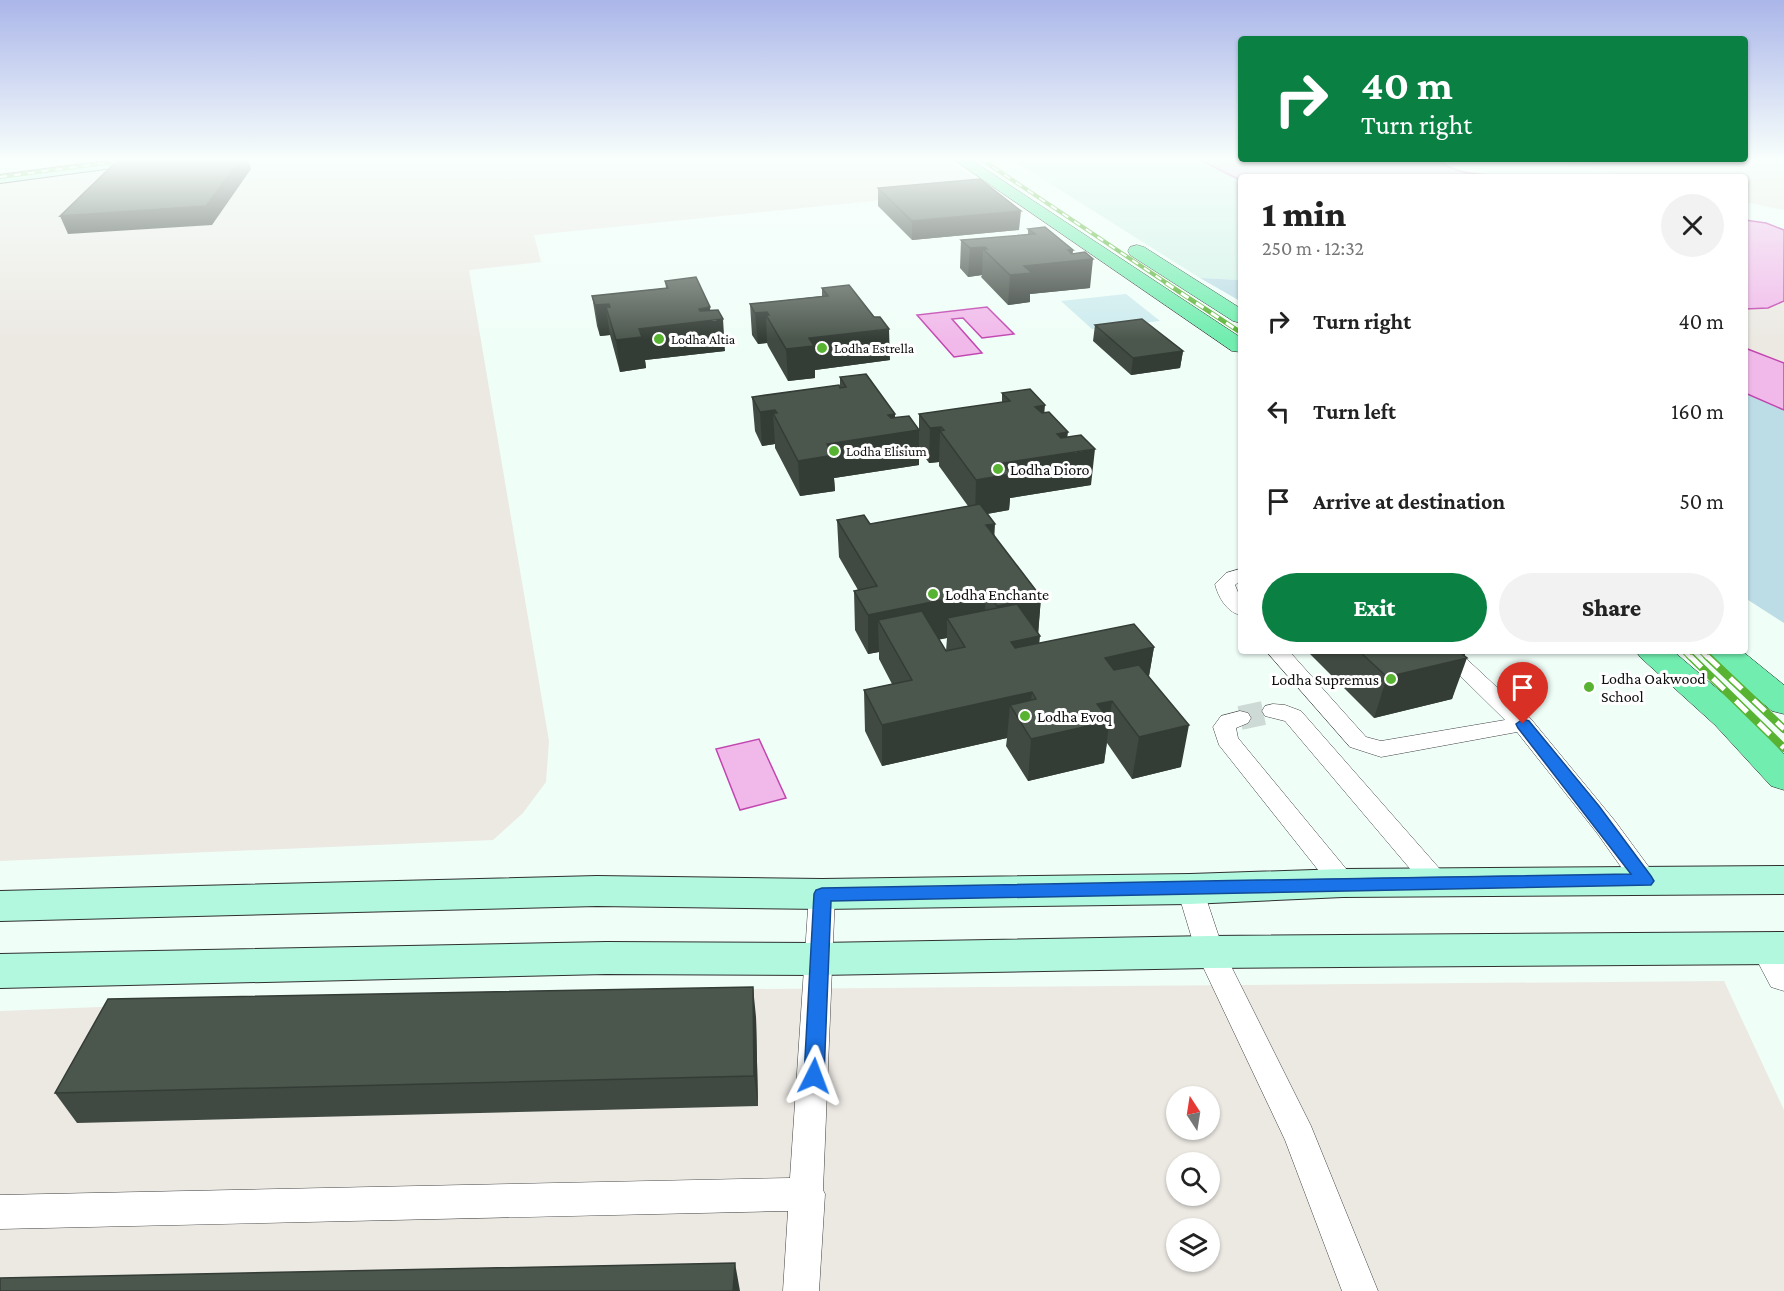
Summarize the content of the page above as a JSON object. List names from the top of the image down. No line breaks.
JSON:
{"places":["Lodha Altia","Lodha Estrella","Lodha Elisium","Lodha Dioro","Lodha Enchante","Lodha Supremus","Lodha Oakwood School","Lodha Evoq"],"north":"top","page":{"turn":["40 m","Turn right"],"heading":["1 min","250 m · 12:32"],"list":[{"name":"Turn right","value":"40 m"},{"name":"Turn left","value":"160 m"},{"name":"Arrive at destination","value":"50 m"}],"buttons":["Exit","Share"]}}
